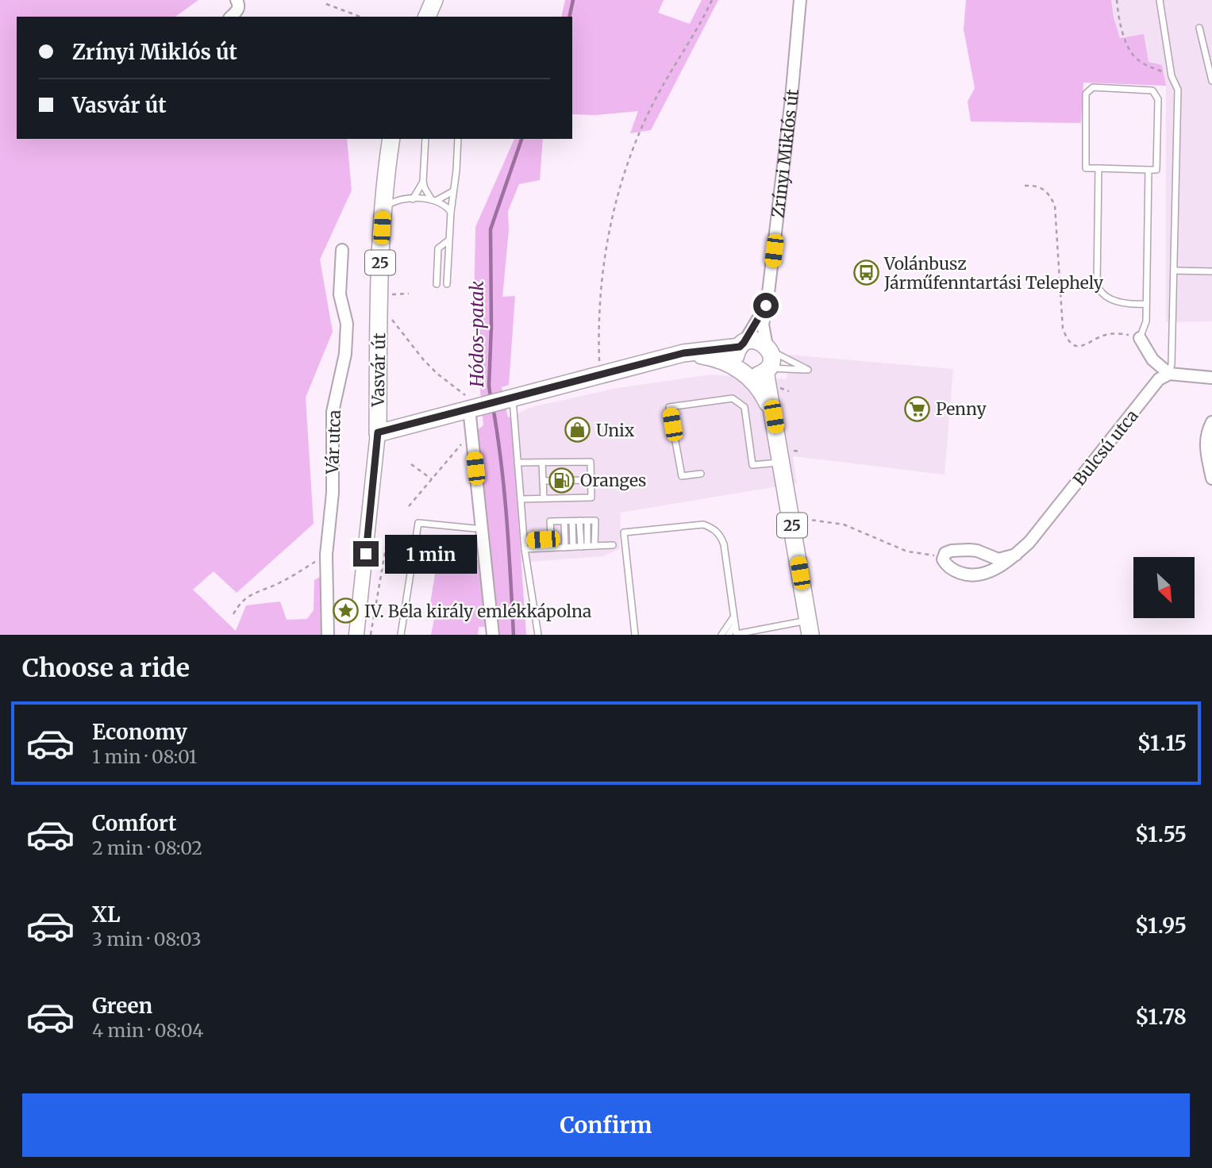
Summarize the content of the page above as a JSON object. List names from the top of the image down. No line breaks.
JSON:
{"streets":{"main road":["25","Vasvár út"],"street":["Zrínyi Miklós út","Vár utca","Bulcsú utca"]},"crossings":[["Zrínyi Miklós út","25"],["25","Vasvár út"]],"water":["Hódos-patak"],"places":{"bus stop":["Volánbusz Járműfenntartási Telephely"],"supermarket":["Penny"],"shop":["Unix"],"fuel station":["Oranges"],"place":["IV. Béla király emlékkápolna"]},"north":"bottom right","page":{"banner":["Zrínyi Miklós út","Vasvár út"],"bubble":"1 min","heading":"Choose a ride","list":[{"name":"Economy","note":"1 min · 08:01","value":"$1.15"},{"name":"Comfort","note":"2 min · 08:02","value":"$1.55"},{"name":"XL","note":"3 min · 08:03","value":"$1.95"},{"name":"Green","note":"4 min · 08:04","value":"$1.78"}],"buttons":"Confirm"}}
